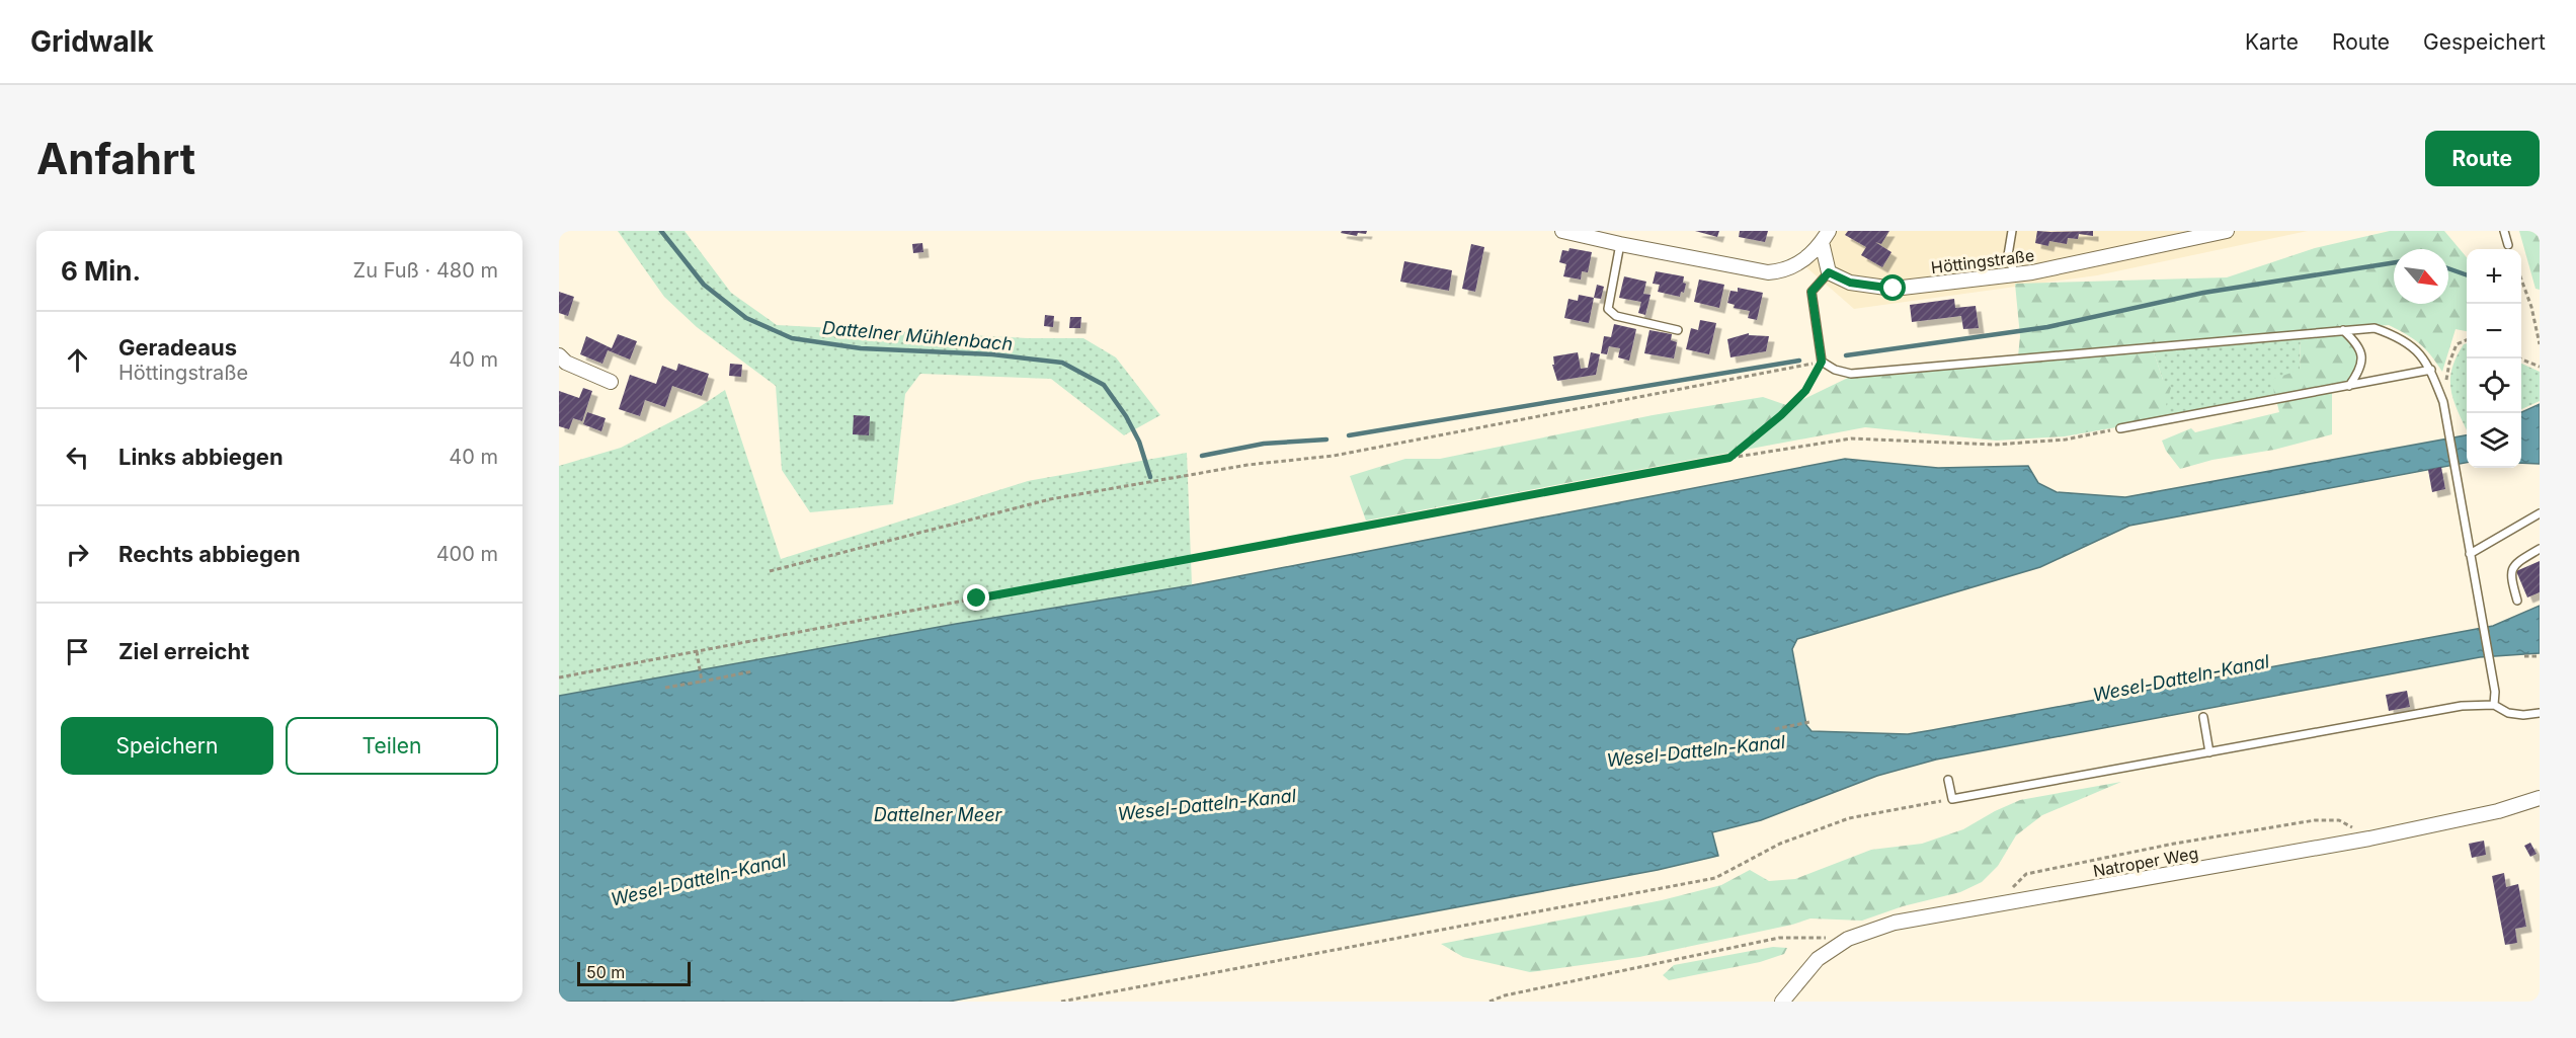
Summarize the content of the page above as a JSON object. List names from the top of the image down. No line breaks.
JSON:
{"streets":{"street":["Höttingstraße","Natroper Weg"]},"water":["Dattelner Mühlenbach","Wesel-Datteln-Kanal","Dattelner Meer"],"scale_bar":"50 m","north":"bottom right","page":{"header":"Gridwalk","nav":["Karte","Route","Gespeichert"],"buttons":["Route",["Speichern","Teilen"]],"title":"Anfahrt","heading":["6 Min.","Zu Fuß · 480 m"],"map_buttons":["+","−"],"list":[["Geradeaus","Höttingstraße","40 m"],["Links abbiegen","40 m"],["Rechts abbiegen","400 m"],"Ziel erreicht"],"scale":"50 m"}}
